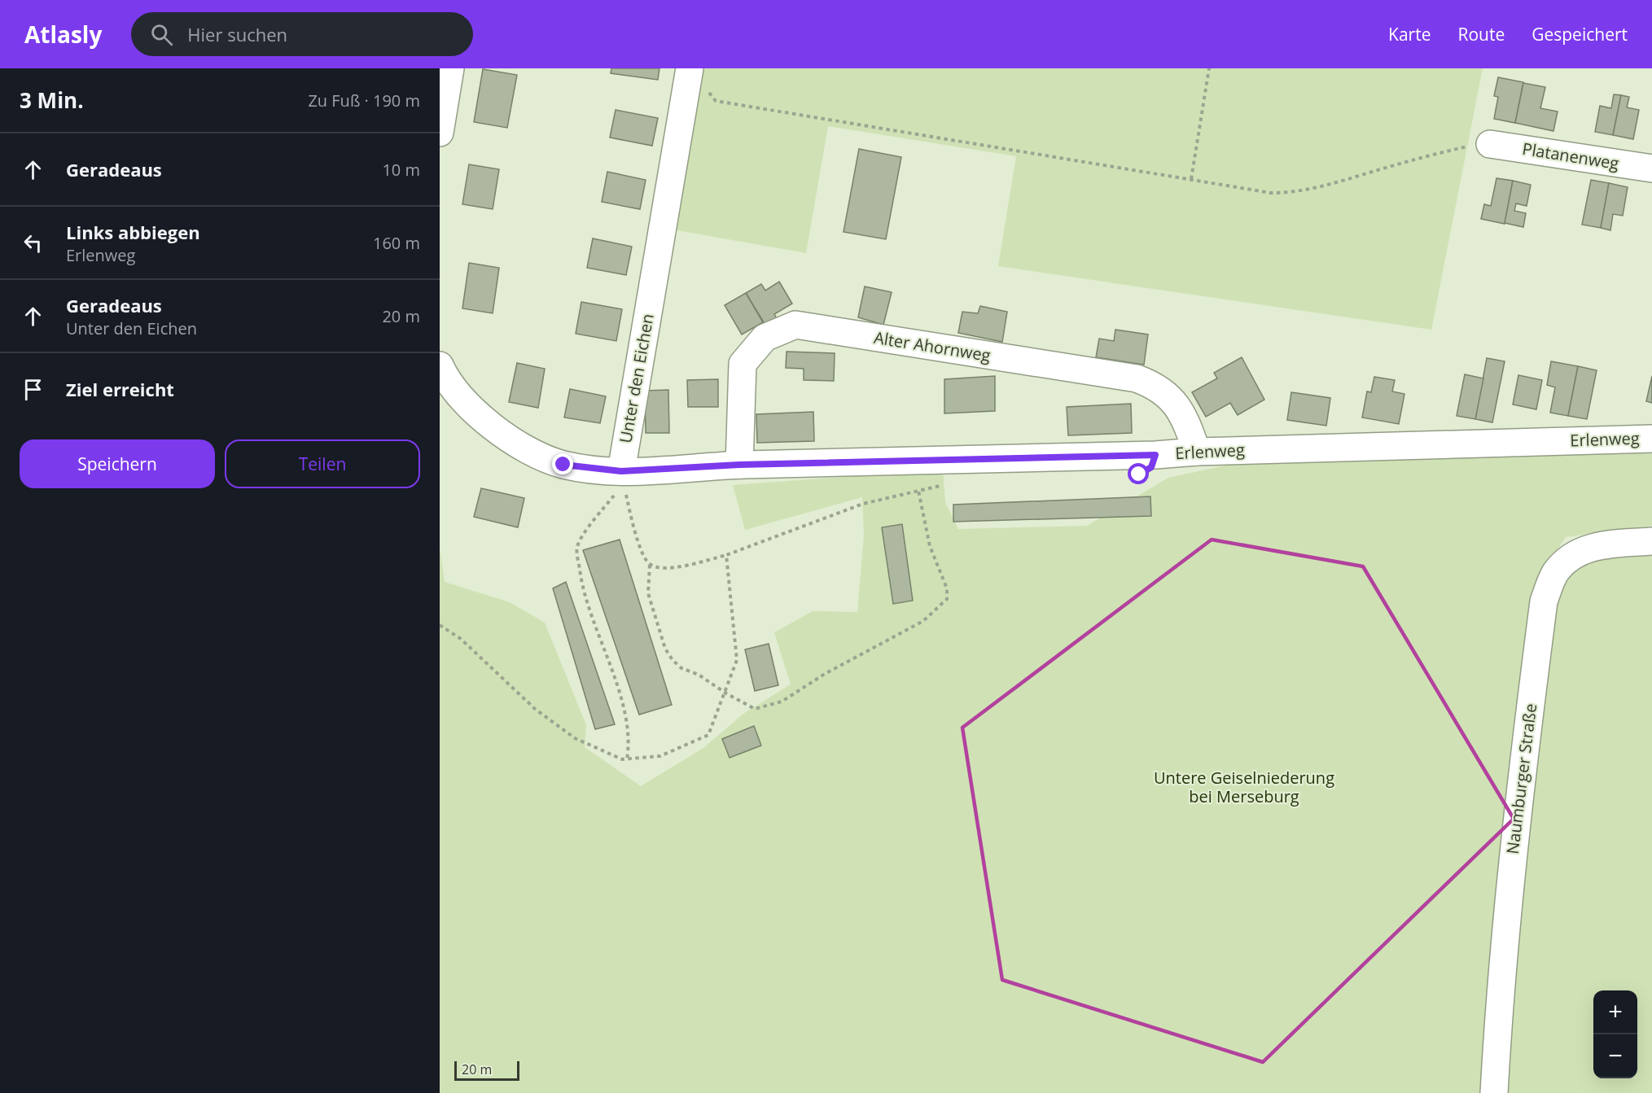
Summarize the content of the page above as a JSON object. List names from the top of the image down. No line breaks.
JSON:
{"streets":{"street":["Platanenweg","Alter Ahornweg","Unter den Eichen","Erlenweg","Naumburger Straße"]},"crossings":[["Alter Ahornweg","Erlenweg"],["Unter den Eichen","Erlenweg"]],"parks":["Untere Geiselniederung bei Merseburg"],"scale_bar":"20 m","page":{"header":"Atlasly","search":"Hier suchen","nav":["Karte","Route","Gespeichert"],"heading":["3 Min.","Zu Fuß · 190 m"],"list":[["Geradeaus","10 m"],["Links abbiegen","Erlenweg","160 m"],["Geradeaus","Unter den Eichen","20 m"],"Ziel erreicht"],"buttons":["Speichern","Teilen"],"map_buttons":["+","−"],"scale":"20 m"}}
